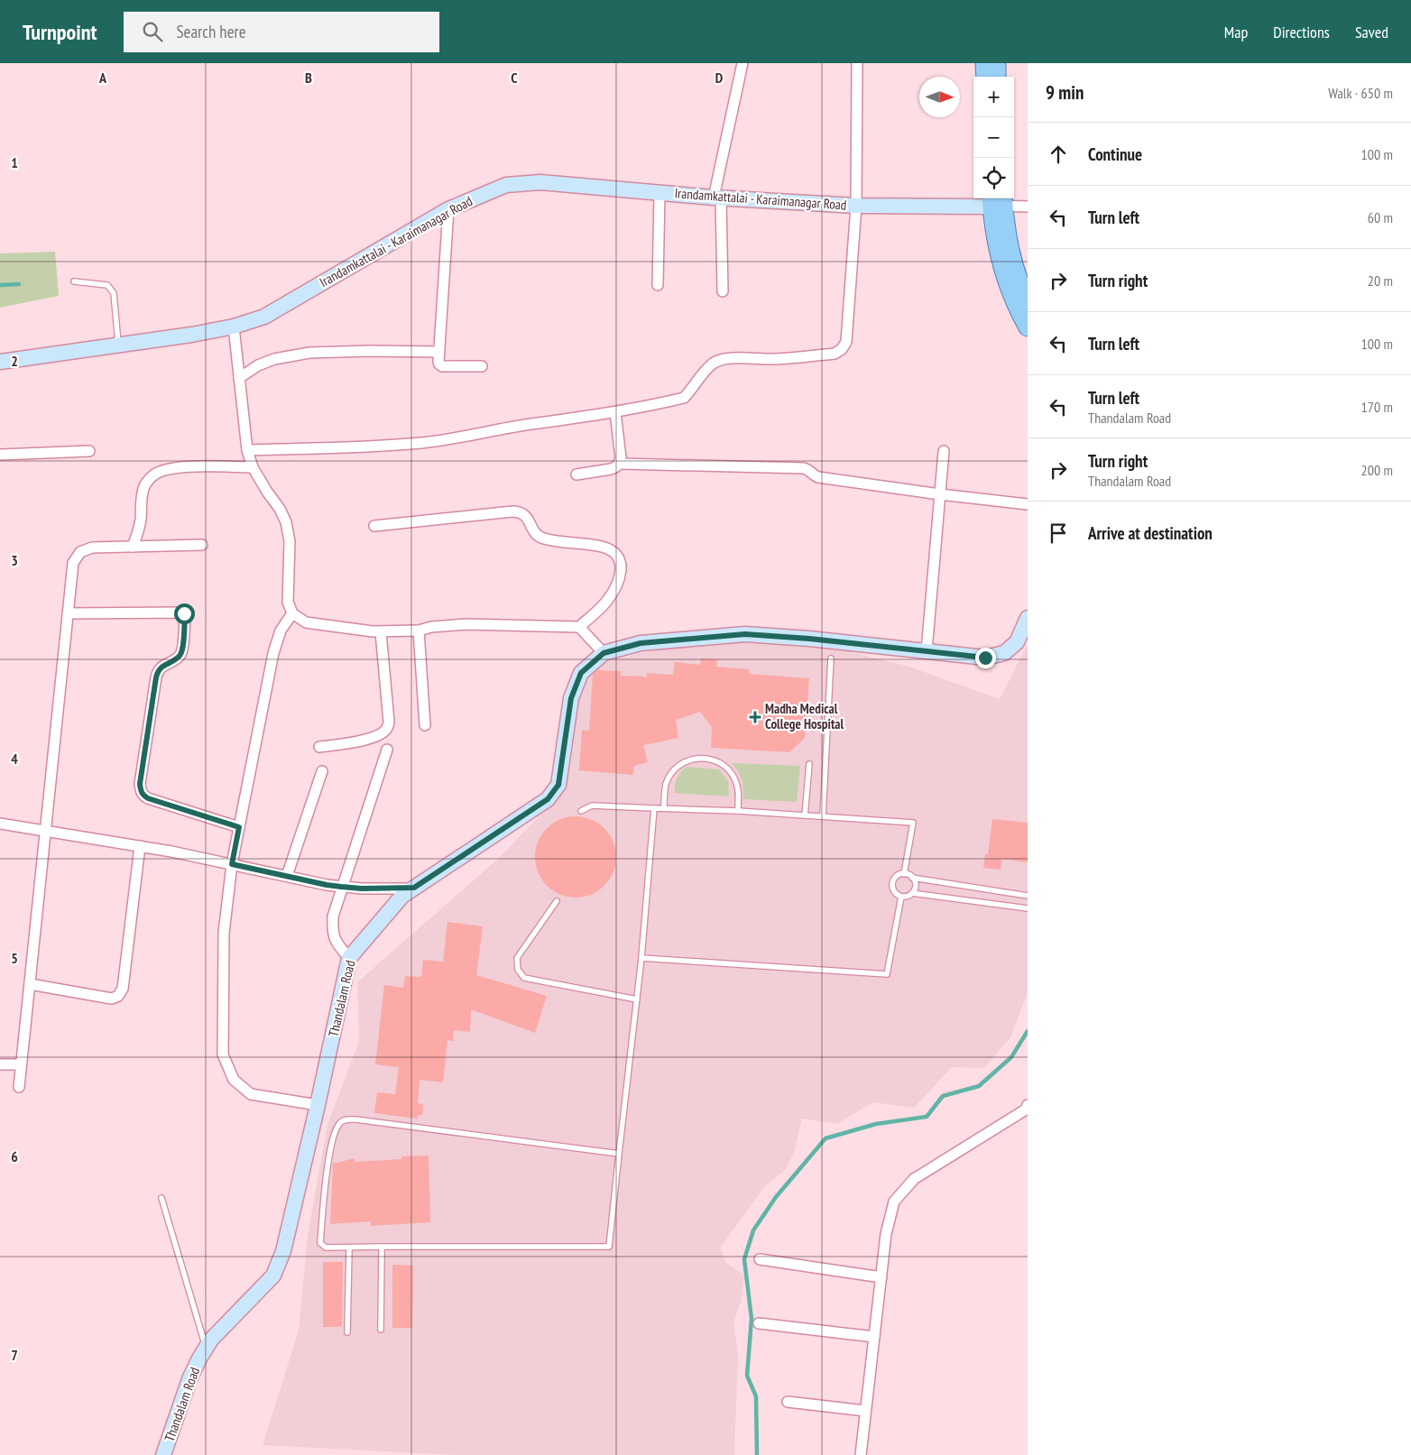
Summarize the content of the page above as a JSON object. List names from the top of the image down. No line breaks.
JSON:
{"streets":{"street":["Irandamkattalai - Karaimanagar Road","Thandalam Road"]},"places":{"health":["Madha Medical College Hospital"]},"north":"right","page":{"header":"Turnpoint","search":"Search here","nav":["Map","Directions","Saved"],"heading":["9 min","Walk · 650 m"],"map_buttons":["+","−"],"list":[["Continue","100 m"],["Turn left","60 m"],["Turn right","20 m"],["Turn left","100 m"],["Turn left","Thandalam Road","170 m"],["Turn right","Thandalam Road","200 m"],"Arrive at destination"]},"grid":{"columns":["A","B","C","D"],"rows":["1","2","3","4","5","6","7"]}}
